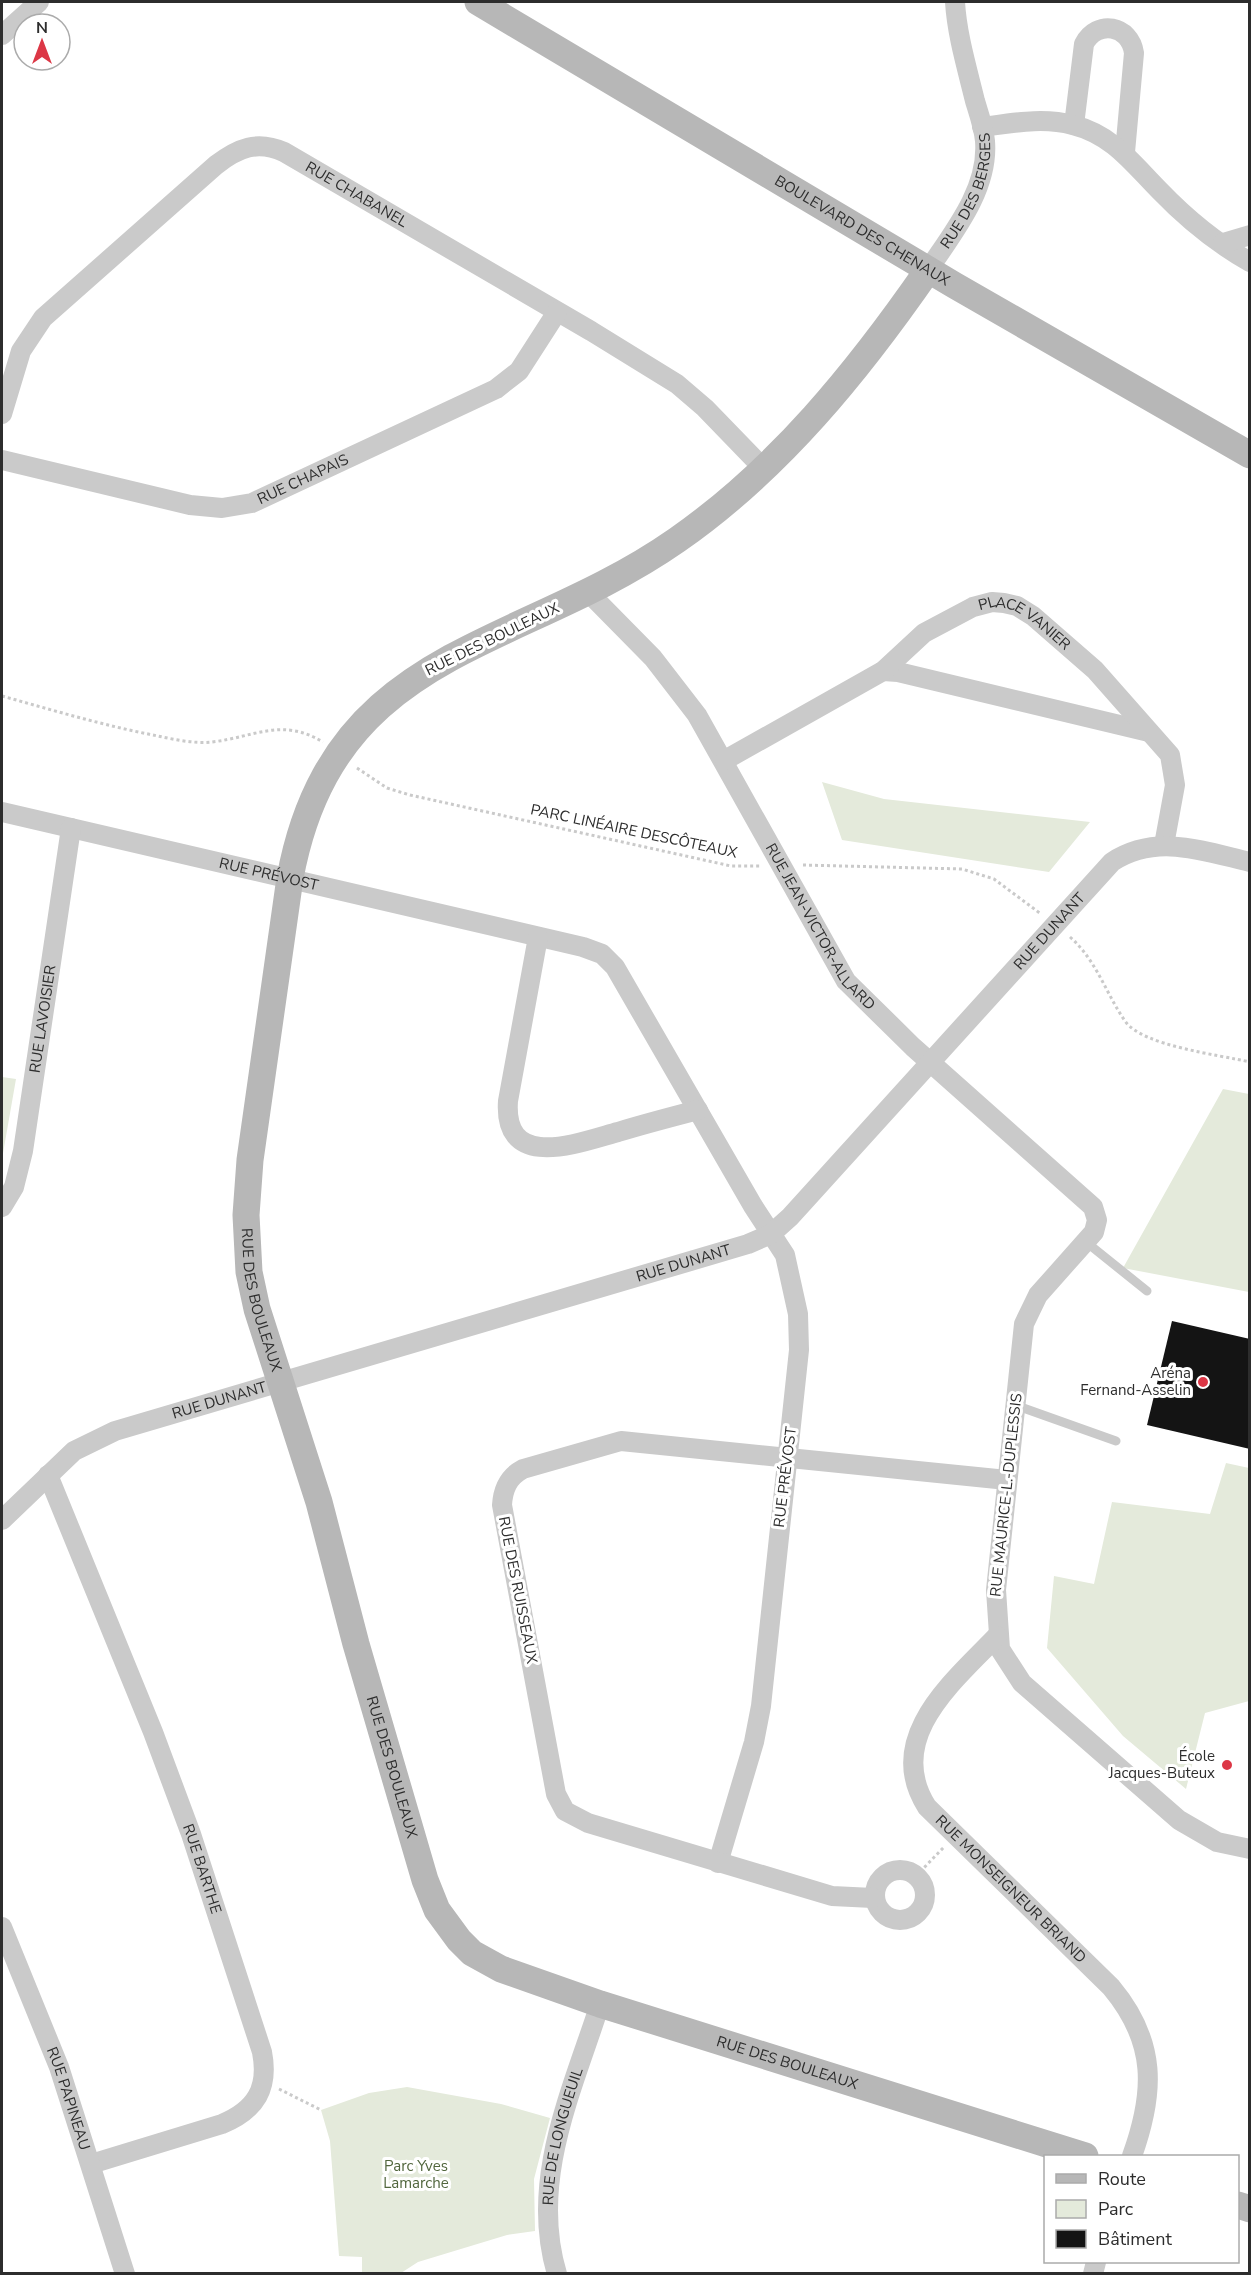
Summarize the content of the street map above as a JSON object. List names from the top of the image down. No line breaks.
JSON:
{"streets":{"street":["RUE DES BERGES","RUE CHABANEL","BOULEVARD DES CHENAUX","RUE CHAPAIS","PLACE VANIER","RUE DES BOULEAUX","RUE PRÉVOST","RUE JEAN-VICTOR-ALLARD","RUE DUNANT","RUE LAVOISIER","RUE MAURICE-L.-DUPLESSIS","RUE DES RUISSEAUX","RUE BARTHE","RUE MONSEIGNEUR BRIAND","RUE PAPINEAU","RUE DE LONGUEUIL"],"path":["PARC LINÉAIRE DESCÔTEAUX"]},"crossings":[["RUE DES BERGES","BOULEVARD DES CHENAUX"],["RUE DES BERGES","RUE DES BOULEAUX"],["RUE CHABANEL","RUE CHAPAIS"],["RUE CHABANEL","RUE DES BOULEAUX"],["BOULEVARD DES CHENAUX","RUE DES BOULEAUX"],["PLACE VANIER","RUE JEAN-VICTOR-ALLARD"],["PLACE VANIER","RUE DUNANT"],["RUE DES BOULEAUX","PARC LINÉAIRE DESCÔTEAUX"],["RUE DES BOULEAUX","RUE PRÉVOST"],["RUE DES BOULEAUX","RUE JEAN-VICTOR-ALLARD"],["RUE DES BOULEAUX","RUE DUNANT"],["RUE DES BOULEAUX","RUE DE LONGUEUIL"],["PARC LINÉAIRE DESCÔTEAUX","RUE JEAN-VICTOR-ALLARD"],["PARC LINÉAIRE DESCÔTEAUX","RUE DUNANT"],["RUE PRÉVOST","RUE DUNANT"],["RUE PRÉVOST","RUE LAVOISIER"],["RUE PRÉVOST","RUE DES RUISSEAUX"],["RUE JEAN-VICTOR-ALLARD","RUE DUNANT"],["RUE JEAN-VICTOR-ALLARD","RUE MAURICE-L.-DUPLESSIS"],["RUE DUNANT","RUE BARTHE"],["RUE MAURICE-L.-DUPLESSIS","RUE DES RUISSEAUX"],["RUE MAURICE-L.-DUPLESSIS","RUE MONSEIGNEUR BRIAND"]],"parks":["Parc Yves Lamarche"],"places":["Aréna Fernand-Asselin","École Jacques-Buteux"],"legend":["Route","Parc","Bâtiment"],"north":"top"}
